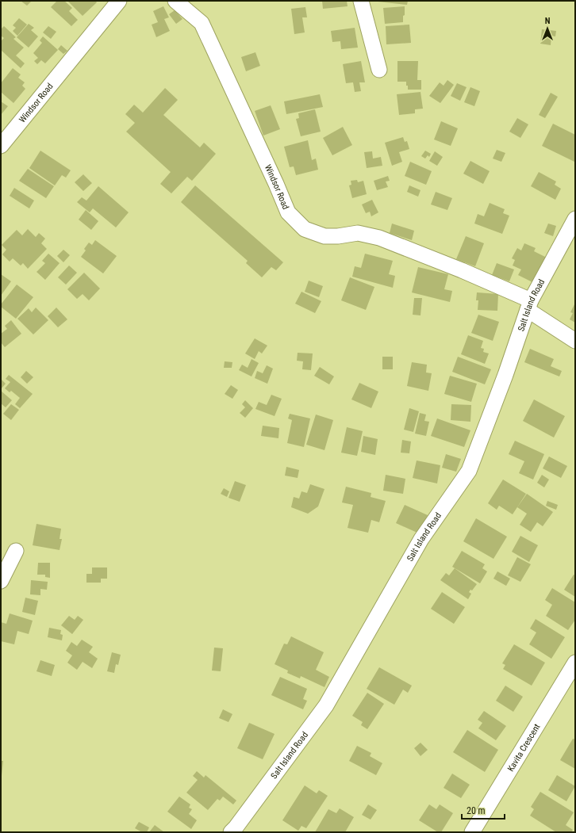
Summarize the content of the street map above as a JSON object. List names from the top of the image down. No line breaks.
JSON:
{"streets":{"street":["Windsor Road","Salt Island Road","Kavita Crescent"]},"crossings":[["Windsor Road","Salt Island Road"]],"scale_bar":"20 m","north":"top"}
